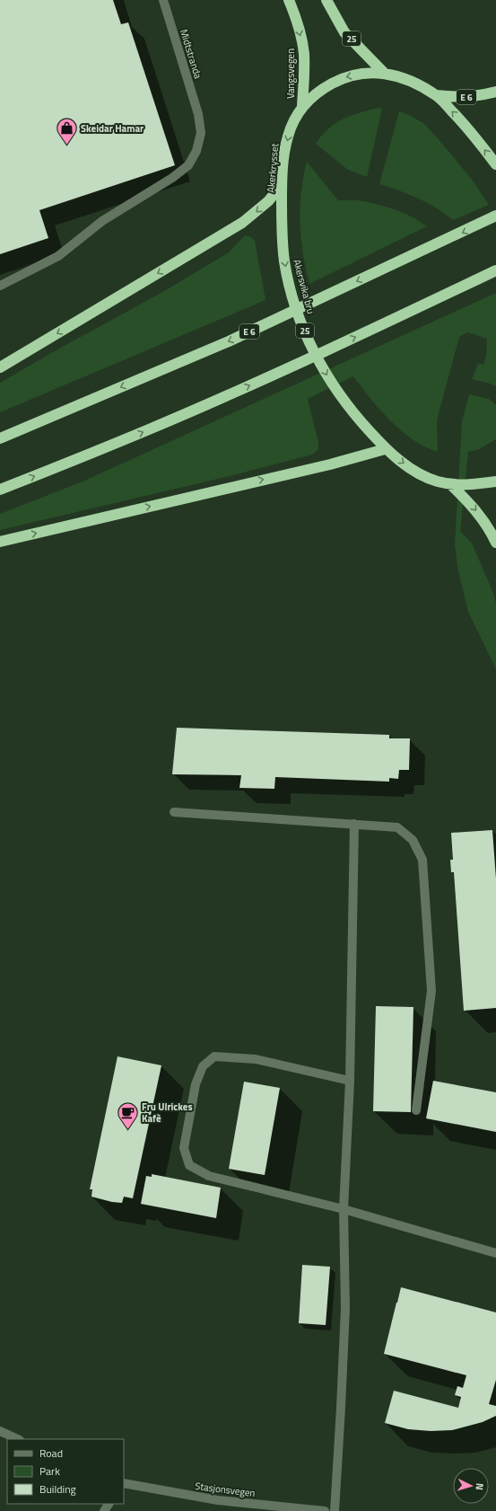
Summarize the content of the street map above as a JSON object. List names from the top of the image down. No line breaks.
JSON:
{"streets":{"highway":["25","Vangsvegen","E 6","Akerkrysset","Akersvika bru"],"street":["Midtstranda","Stasjonsvegen"]},"crossings":[["25","Akerkrysset"],["25","Akersvika bru"],["Vangsvegen","Akerkrysset"],["E 6","Akerkrysset"],["Akerkrysset","Akersvika bru"]],"one_way":["Vangsvegen","Akersvika bru"],"places":{"shop":["Skeidar Hamar"],"cafe":["Fru Ulrickes Kafè"]},"legend":["Road","Park","Building"],"north":"right"}
